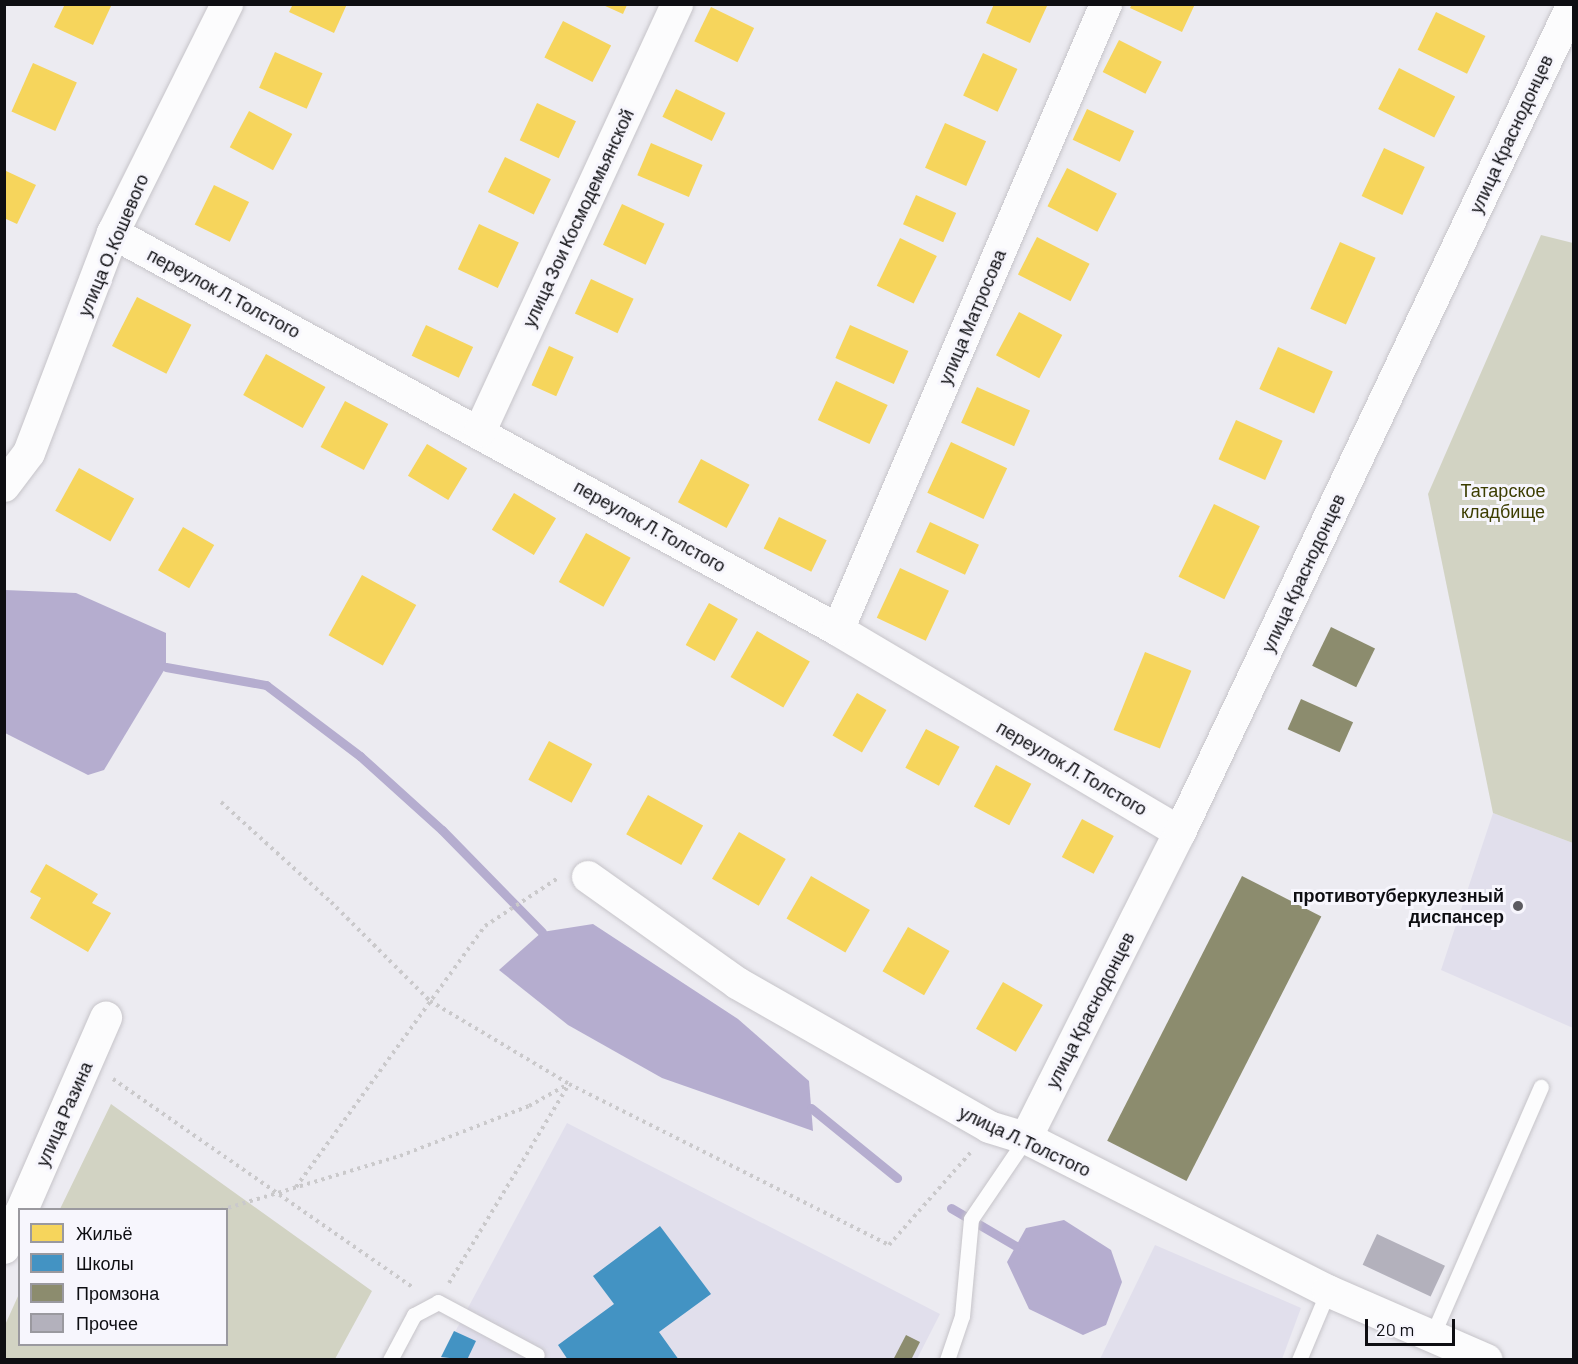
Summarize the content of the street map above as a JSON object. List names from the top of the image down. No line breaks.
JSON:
{"streets":{"street":["улица Краснодонцев","улица Зои Космодемьянской","улица О.Кошевого","переулок Л.Толстого","улица Матросова","улица Разина","улица Л.Толстого"]},"crossings":[["улица Краснодонцев","переулок Л.Толстого"],["улица Краснодонцев","улица Л.Толстого"],["улица Зои Космодемьянской","переулок Л.Толстого"],["улица О.Кошевого","переулок Л.Толстого"],["переулок Л.Толстого","улица Матросова"]],"parks":["Татарское кладбище"],"places":["противотуберкулезный диспансер"],"legend":["Жильё","Школы","Промзона","Прочее"],"scale_bar":"20 m"}
